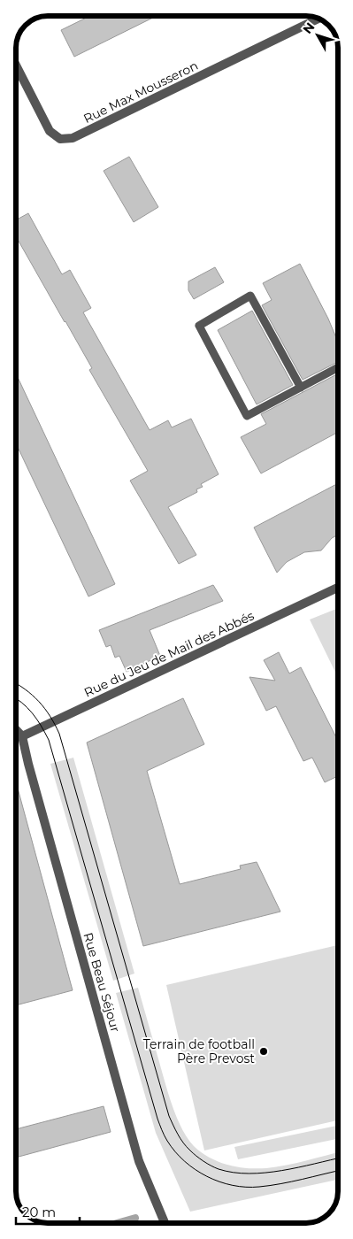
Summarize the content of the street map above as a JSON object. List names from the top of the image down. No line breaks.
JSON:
{"streets":{"street":["Rue Max Mousseron","Rue du Jeu de Mail des Abbés","Rue Beau Séjour"]},"crossings":[["Rue du Jeu de Mail des Abbés","Rue Beau Séjour"]],"places":["Terrain de football Père Prevost"],"scale_bar":"20 m","north":"top left"}
